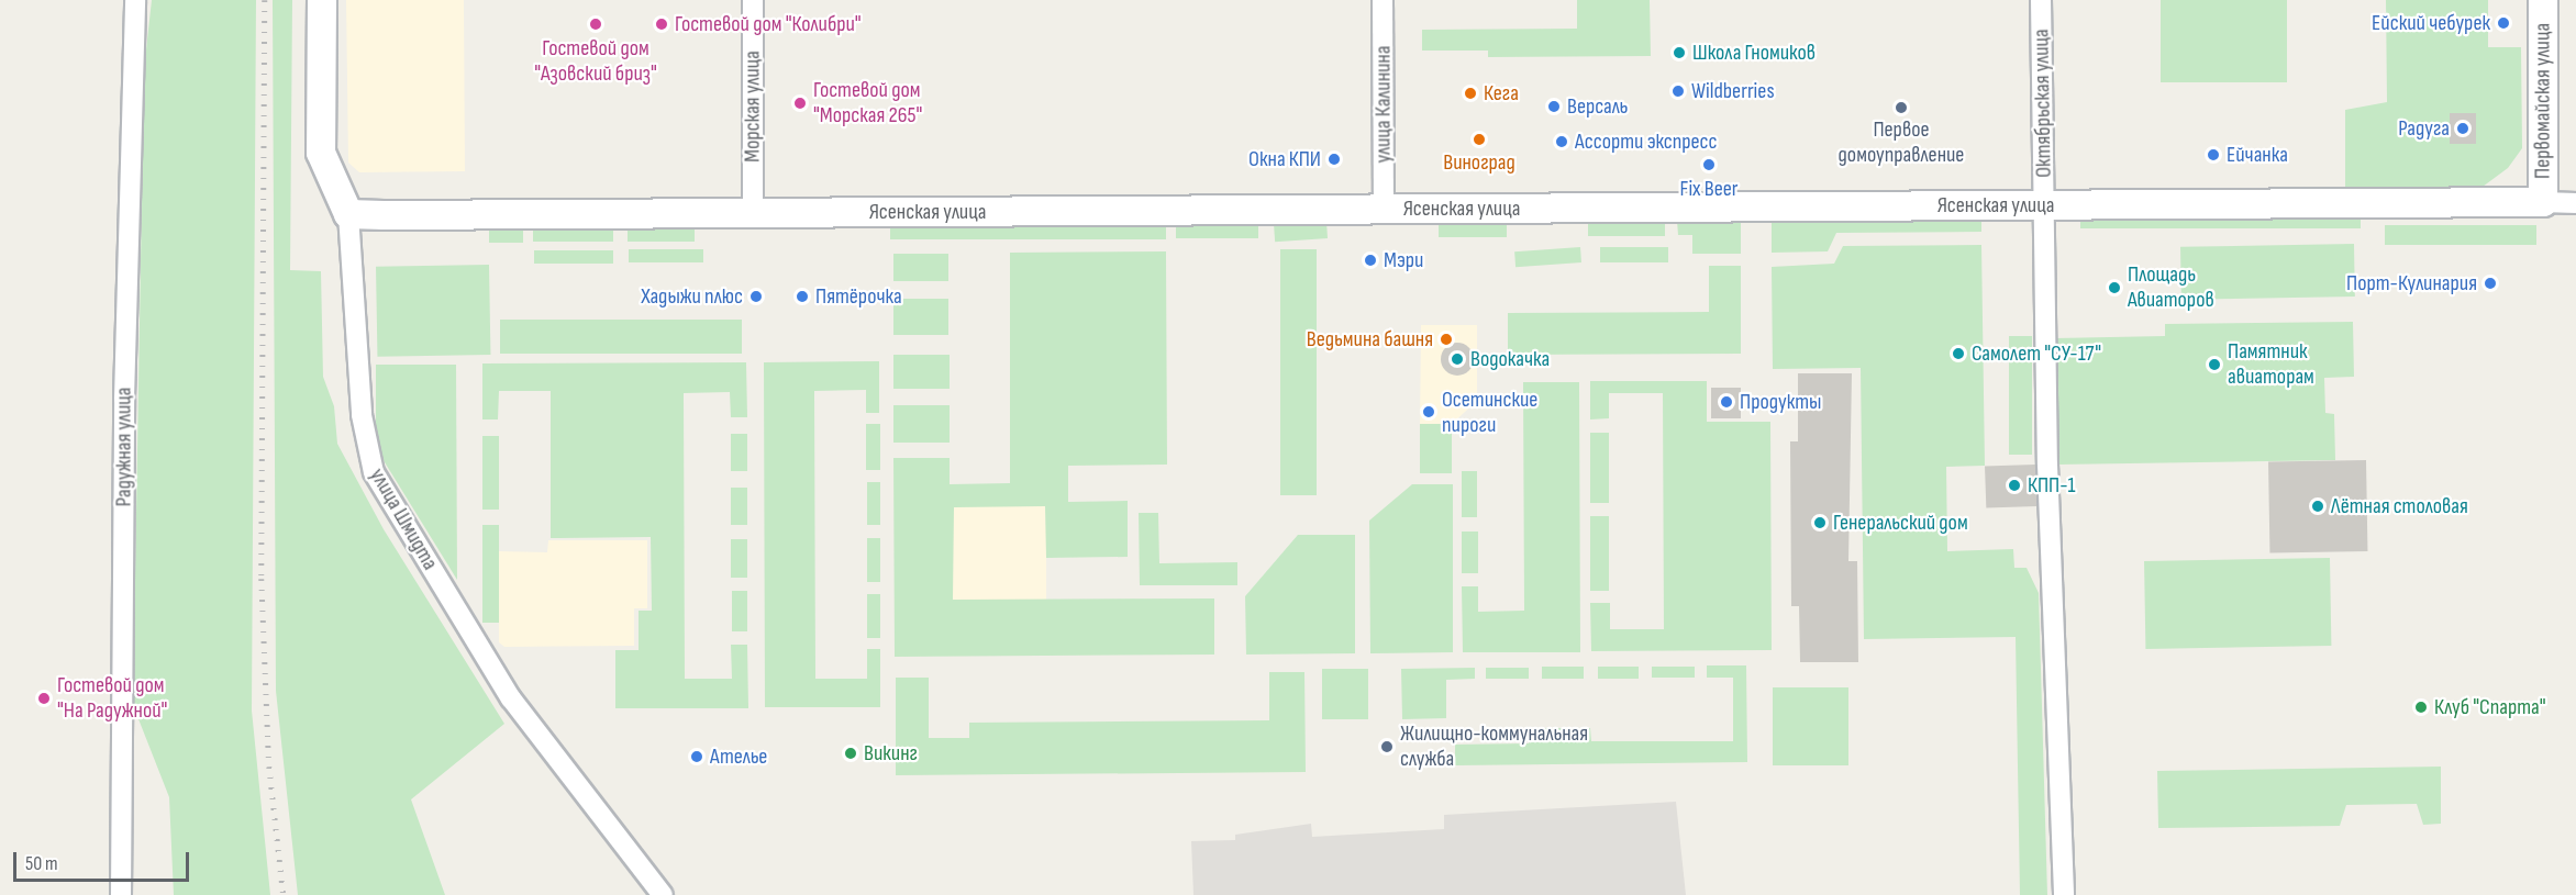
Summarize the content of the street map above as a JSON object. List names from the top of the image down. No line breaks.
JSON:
{"streets":{"street":["Первомайская улица","Октябрьская улица","улица Калинина","Морская улица","Ясенская улица","Радужная улица","улица Шмидта"]},"crossings":[["Первомайская улица","Ясенская улица"],["Октябрьская улица","Ясенская улица"],["улица Калинина","Ясенская улица"],["Морская улица","Ясенская улица"],["Ясенская улица","улица Шмидта"]],"places":["Ейский чебурек","Гостевой дом \"Азовский бриз\"","Гостевой дом \"Колибри\"","Школа Гномиков","Wildberries","Кега","Гостевой дом \"Морская 265\"","Версаль","Первое домоуправление","Радуга","Виноград","Ассорти экспресс","Ейчанка","Окна КПИ","Fix Beer","Мэри","Порт-Кулинария","Площадь Авиаторов","Хадыжи плюс","Пятёрочка","Ведьмина башня","Самолет \"СУ-17\"","Водокачка","Памятник авиаторам","Продукты","Осетинские пироги","КПП-1","Лётная столовая","Генеральский дом","Гостевой дом \"На Радужной\"","Клуб \"Спарта\"","Жилищно-коммунальная служба","Викинг","Ателье"],"scale_bar":"50 m"}
